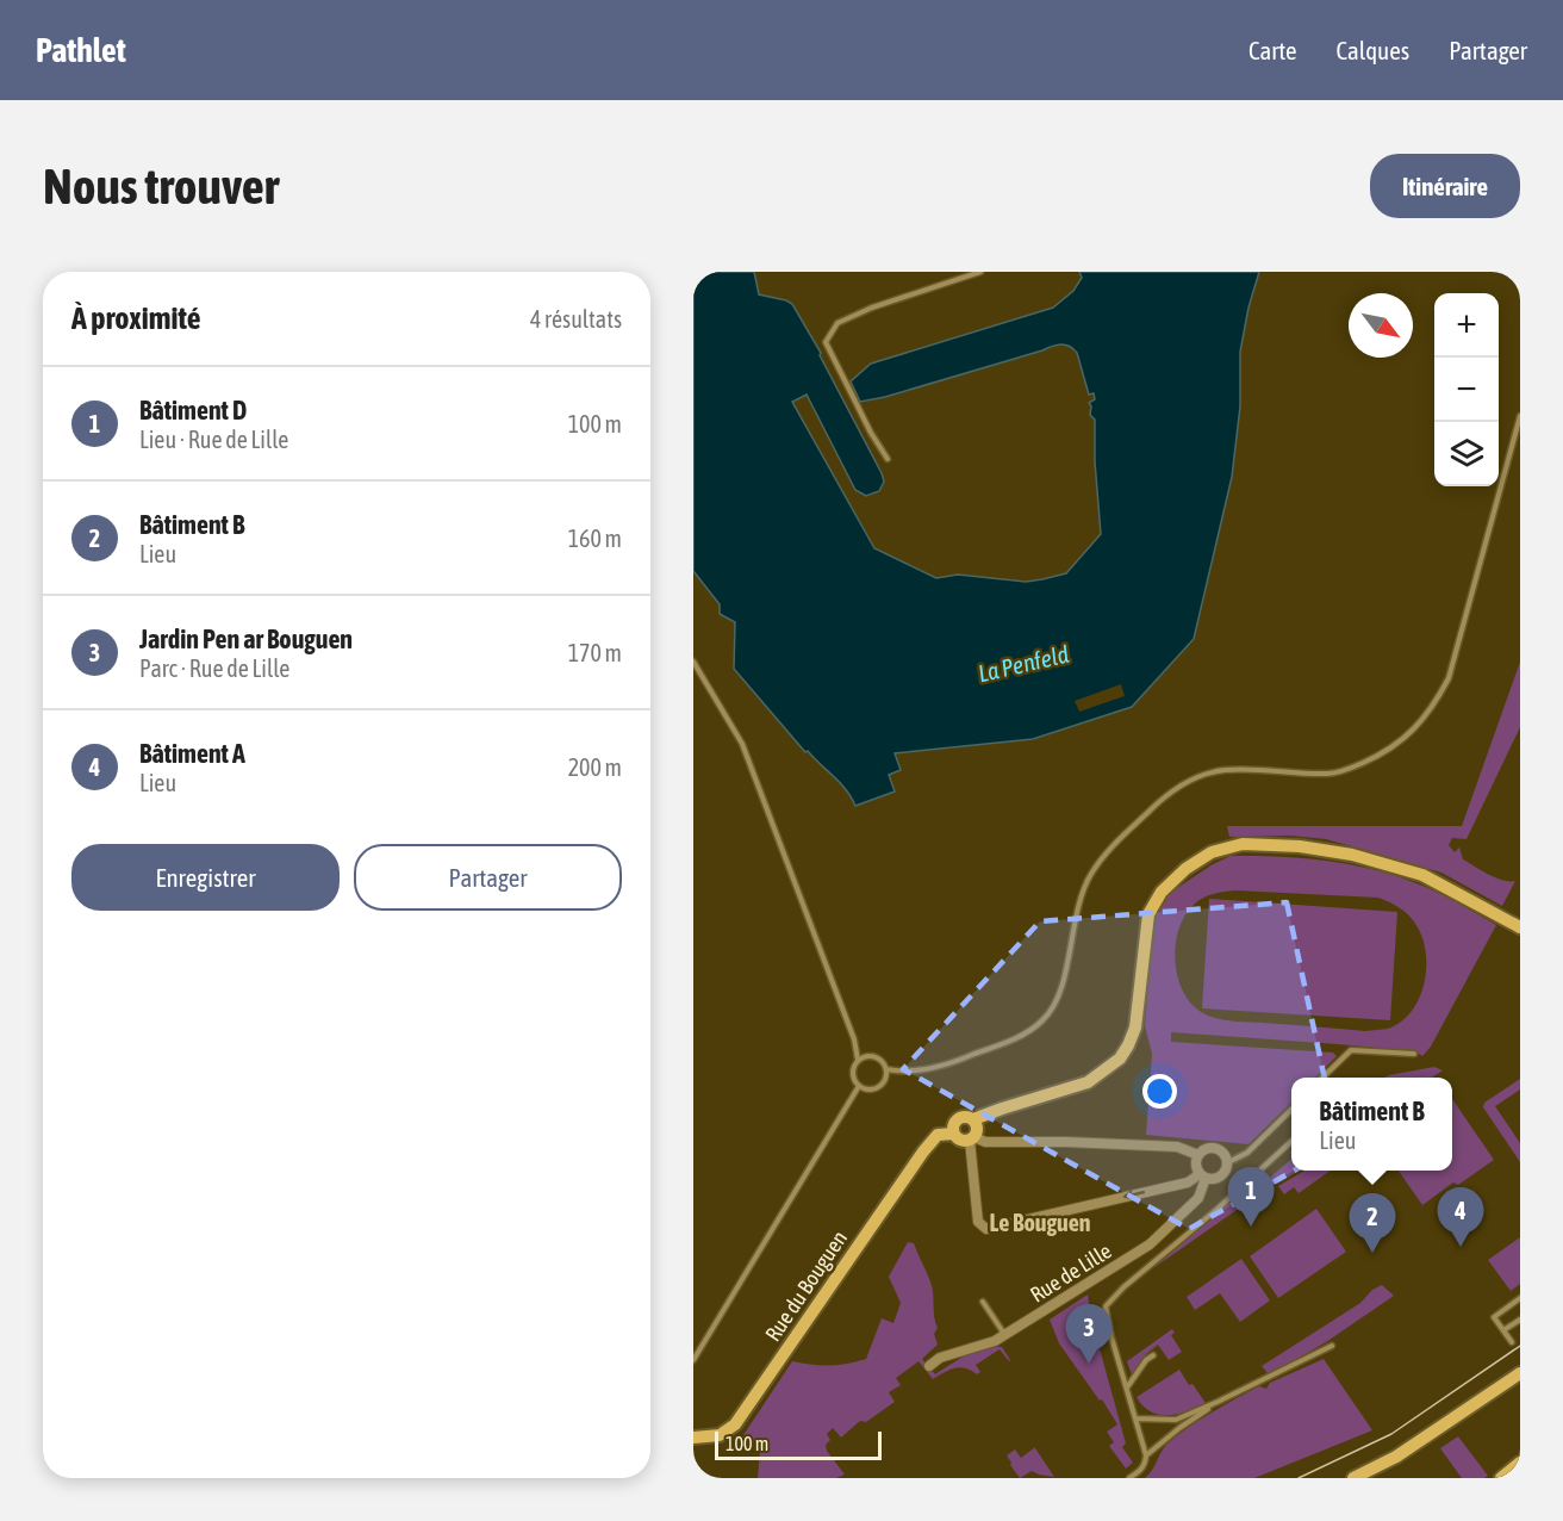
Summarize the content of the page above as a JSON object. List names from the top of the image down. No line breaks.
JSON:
{"streets":{"street":["Rue de Lille","Rue du Bouguen"]},"districts":["Le Bouguen"],"water":["La Penfeld"],"scale_bar":"100 m","north":"bottom right","page":{"header":"Pathlet","nav":["Carte","Calques","Partager"],"buttons":["Itinéraire",["Enregistrer","Partager"]],"title":"Nous trouver","heading":["À proximité","4 résultats"],"map_buttons":["+","−"],"list":[{"mark":"1","name":"Bâtiment D","note":"Lieu · Rue de Lille","value":"100 m"},{"mark":"2","name":"Bâtiment B","note":"Lieu","value":"160 m"},{"mark":"3","name":"Jardin Pen ar Bouguen","note":"Parc · Rue de Lille","value":"170 m"},{"mark":"4","name":"Bâtiment A","note":"Lieu","value":"200 m"}],"popup":["Bâtiment B","Lieu"],"pins":["1","4","2","3"],"scale":"100 m"}}
